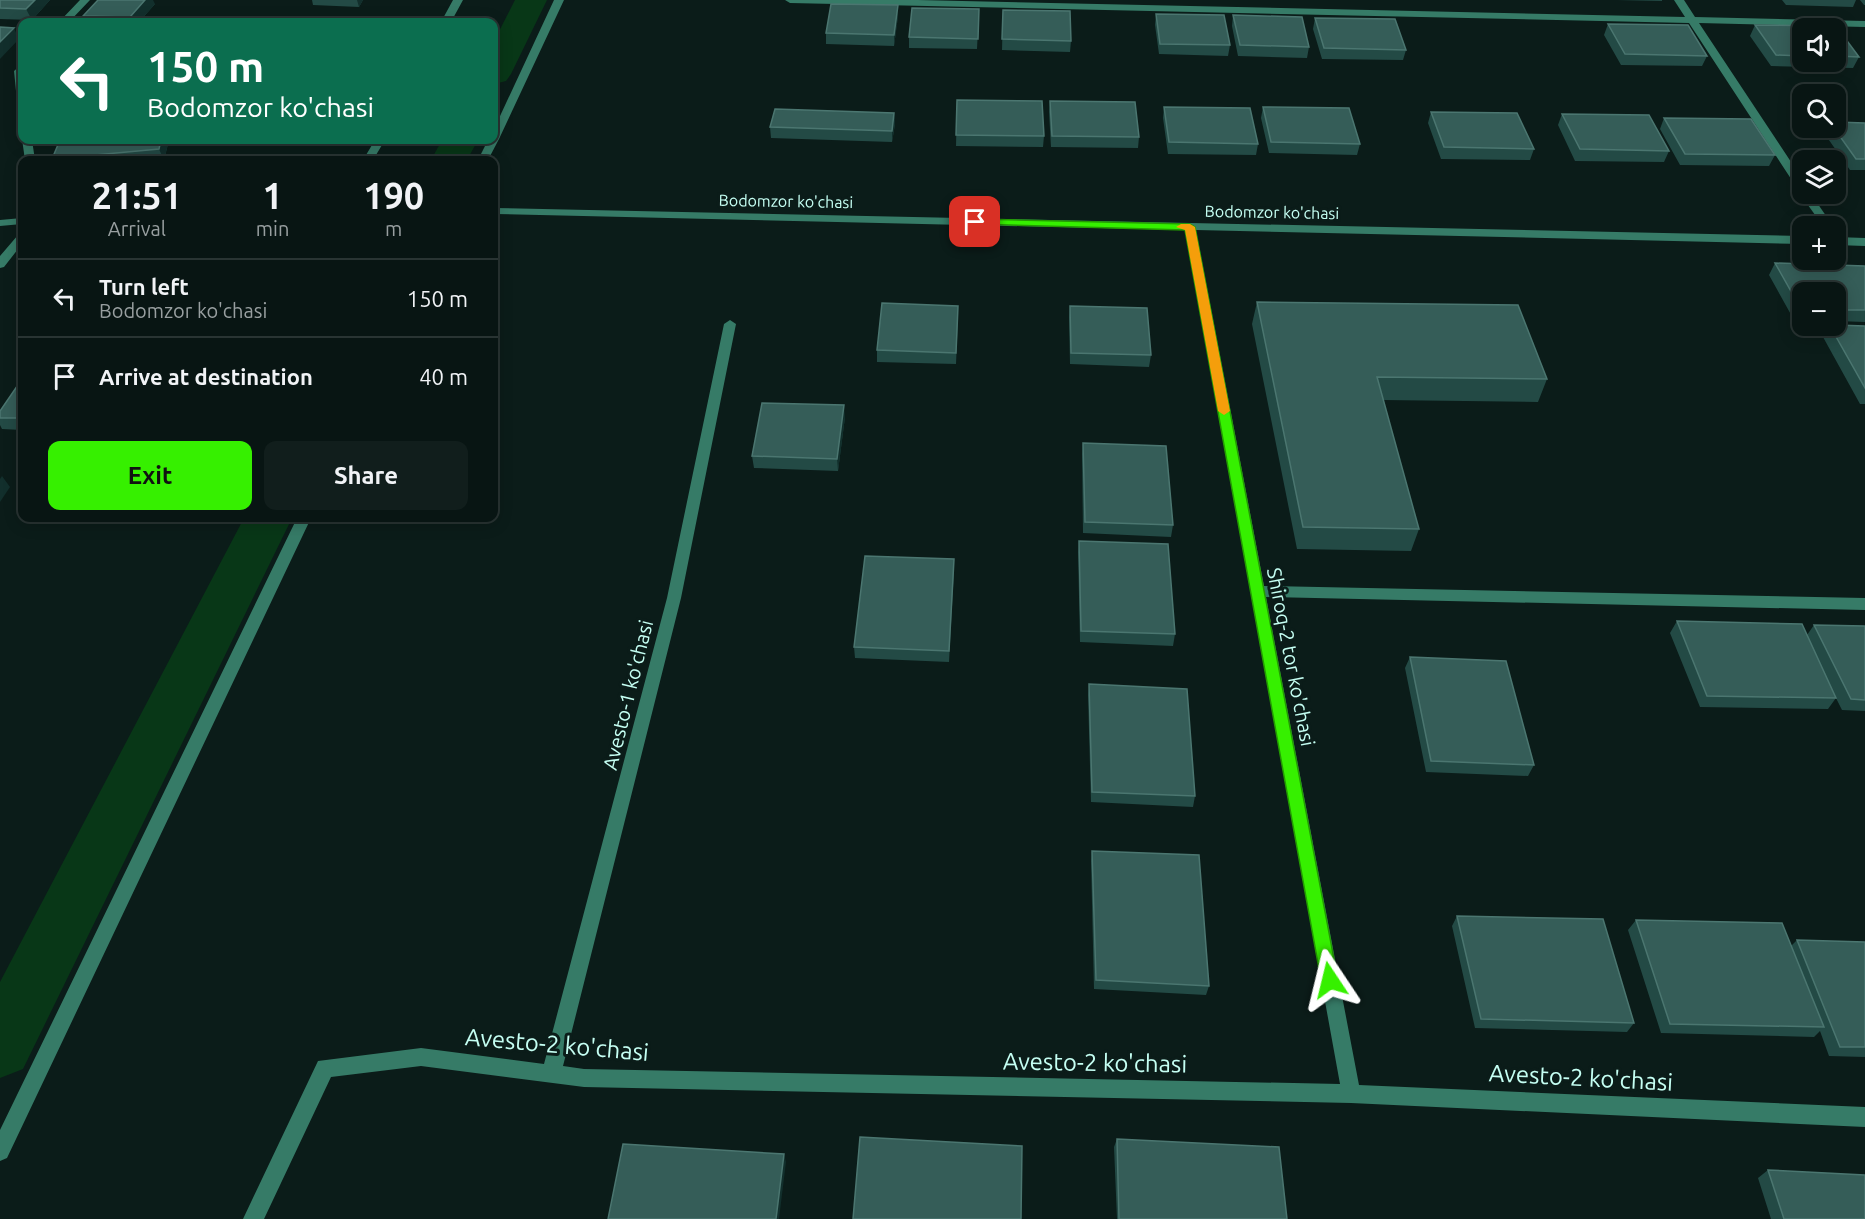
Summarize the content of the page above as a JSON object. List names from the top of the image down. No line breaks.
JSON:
{"streets":{"street":["Bodomzor ko'chasi","Shiroq-2 tor ko'chasi","Avesto-1 ko'chasi","Avesto-2 ko'chasi"]},"crossings":[["Bodomzor ko'chasi","Shiroq-2 tor ko'chasi"],["Shiroq-2 tor ko'chasi","Avesto-2 ko'chasi"],["Avesto-1 ko'chasi","Avesto-2 ko'chasi"]],"page":{"map_buttons":["+","−"],"turn":["150 m","Bodomzor ko'chasi"],"eta":["21:51","Arrival","1","min","190","m"],"list":[{"name":"Turn left","note":"Bodomzor ko'chasi","value":"150 m"},{"name":"Arrive at destination","value":"40 m"}],"buttons":["Exit","Share"]}}
